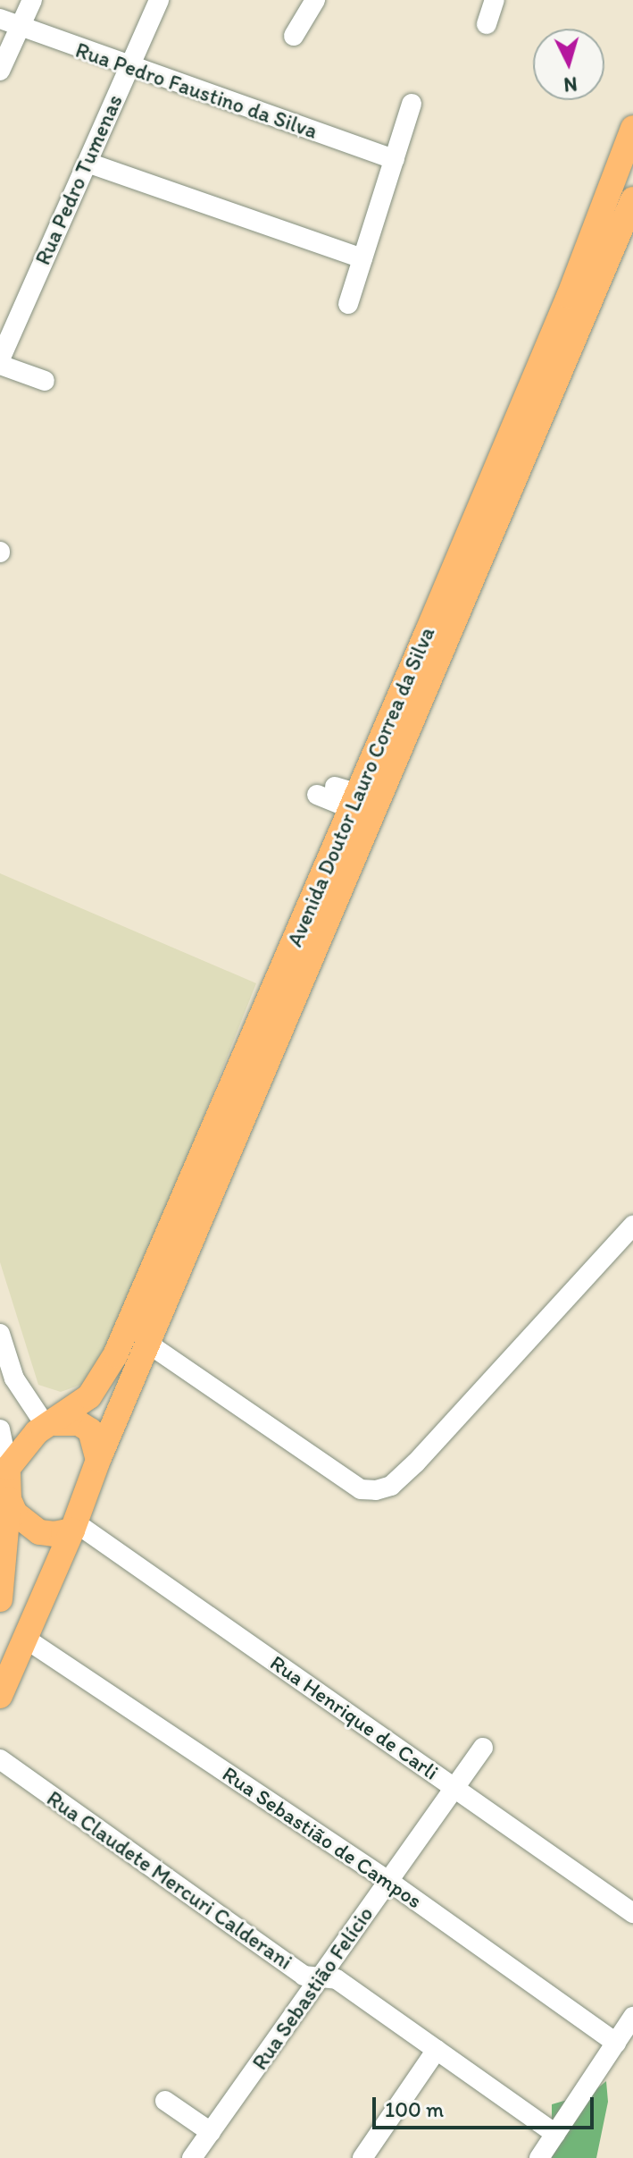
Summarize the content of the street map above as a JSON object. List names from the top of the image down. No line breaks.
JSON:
{"streets":{"main road":["Avenida Doutor Lauro Correa da Silva"],"street":["Rua Pedro Faustino da Silva","Rua Pedro Tumenas","Rua Henrique de Carli","Rua Sebastião de Campos","Rua Claudete Mercuri Calderani","Rua Sebastião Felício"]},"crossings":[["Rua Pedro Faustino da Silva","Rua Pedro Tumenas"],["Avenida Doutor Lauro Correa da Silva","Rua Henrique de Carli"],["Rua Henrique de Carli","Rua Sebastião Felício"],["Rua Sebastião de Campos","Rua Sebastião Felício"],["Rua Claudete Mercuri Calderani","Rua Sebastião Felício"]],"scale_bar":"100 m","north":"bottom"}
